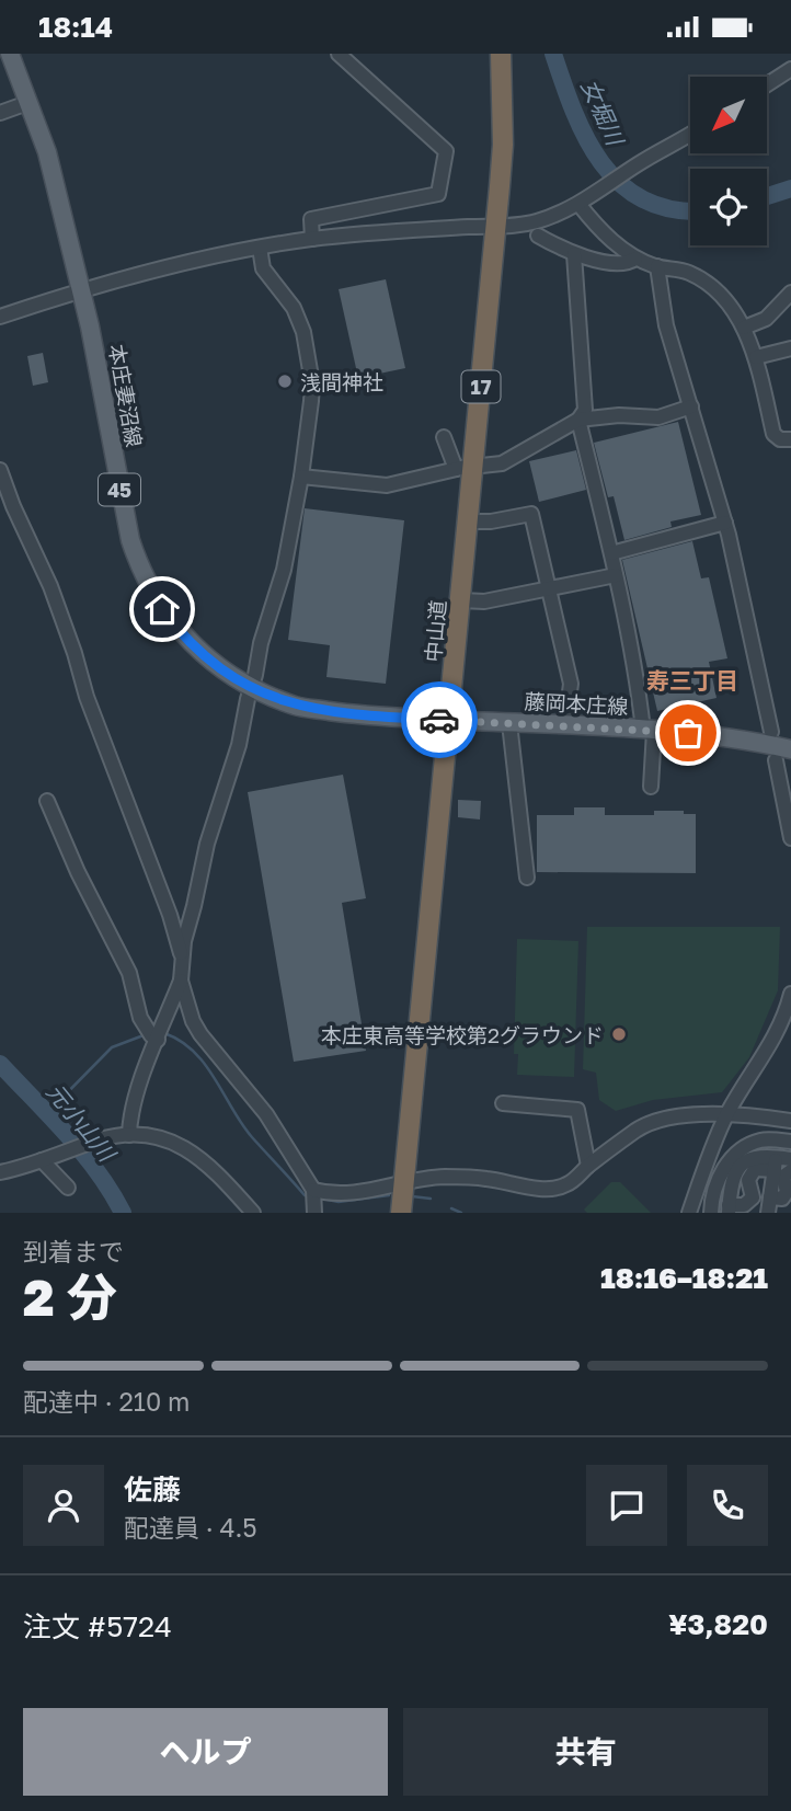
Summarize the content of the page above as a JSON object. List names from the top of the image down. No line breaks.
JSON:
{"streets":{"highway":["17","中山道"],"main road":["本庄妻沼線","45","藤岡本庄線"]},"crossings":[["本庄妻沼線","中山道"],["本庄妻沼線","藤岡本庄線"],["中山道","藤岡本庄線"]],"districts":["寿三丁目"],"water":["女堀川","元小山川"],"places":["浅間神社","本庄東高等学校第2グラウンド"],"north":"bottom left","page":{"status":"18:14","heading":["2 分","到着まで","18:16–18:21"],"panel":["佐藤","配達員 · 4.5","注文 #5724","¥3,820"],"bar":"配達中 · 210 m","buttons":["ヘルプ","共有"]}}
